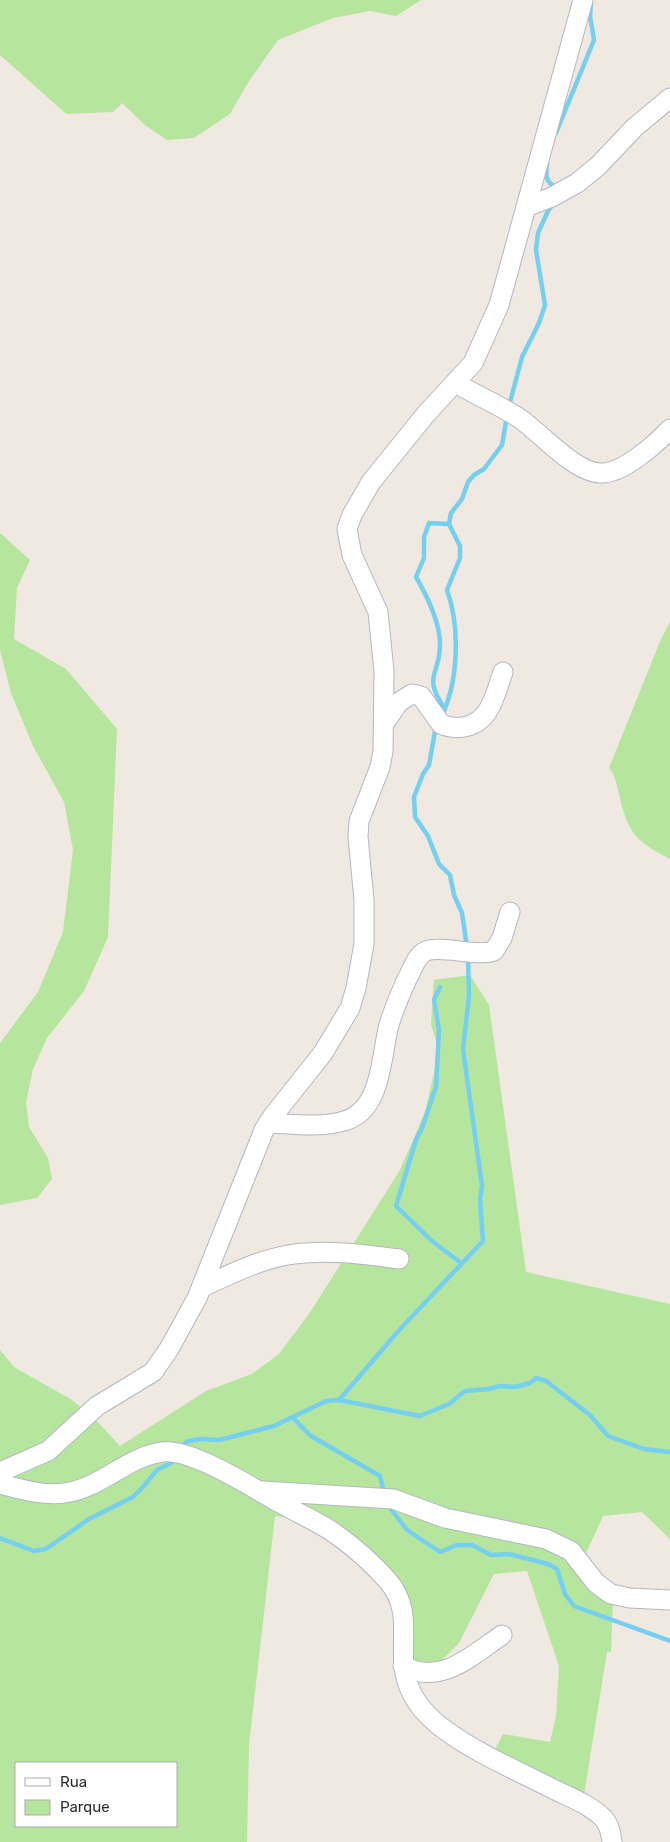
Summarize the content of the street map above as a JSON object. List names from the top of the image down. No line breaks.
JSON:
{"legend":["Rua","Parque"]}
